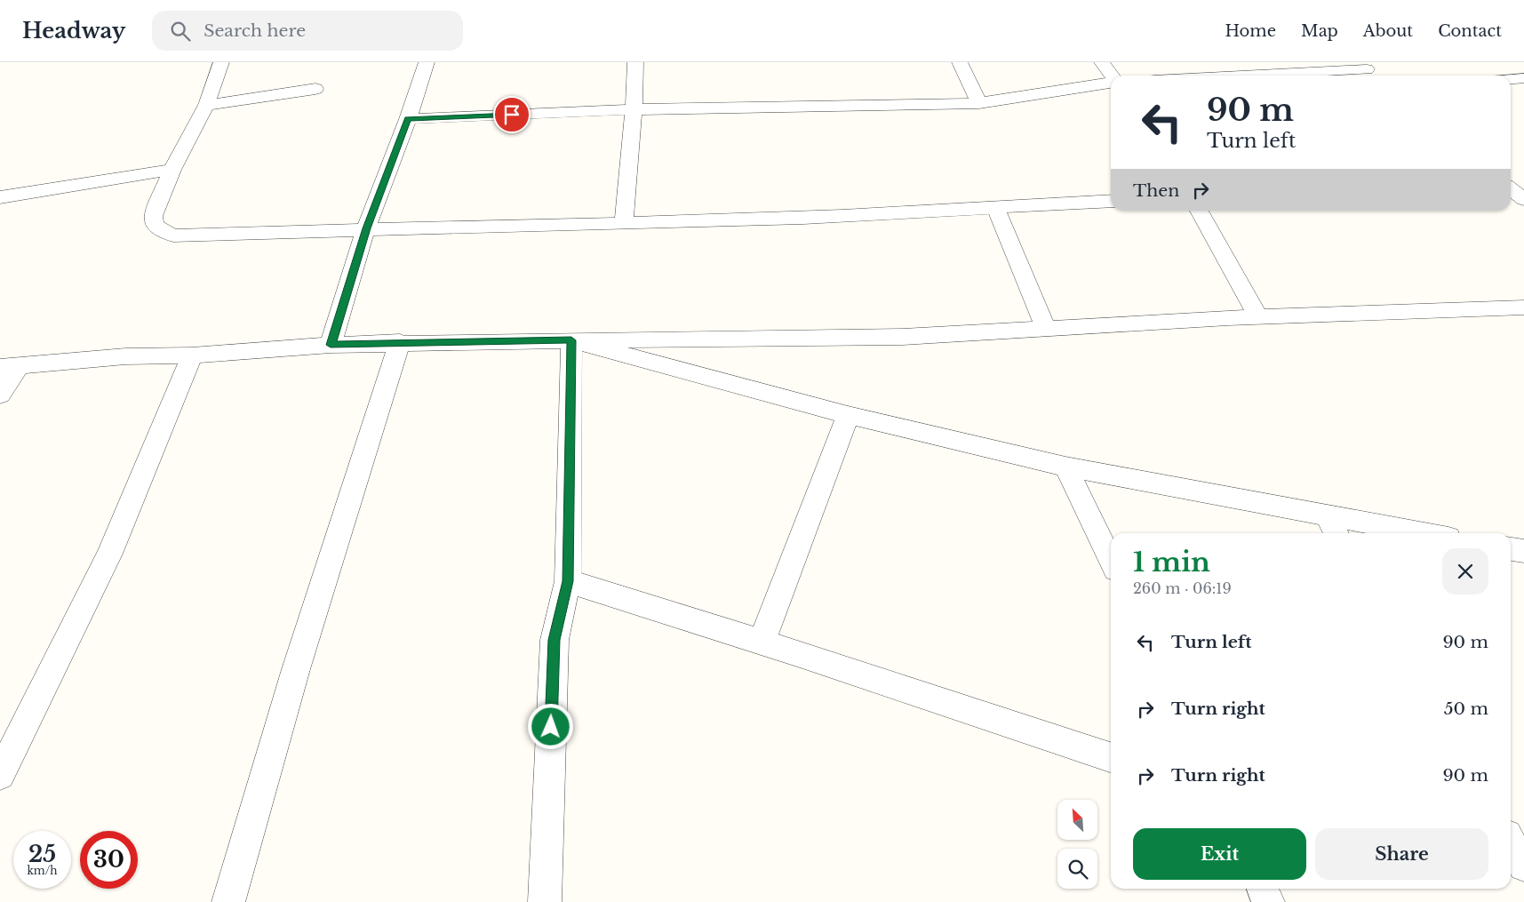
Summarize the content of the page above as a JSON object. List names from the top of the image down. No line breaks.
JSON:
{"north":"top left","page":{"header":"Headway","search":"Search here","nav":["Home","Map","About","Contact"],"turn":["90 m","Turn left"],"then":"Then","heading":["1 min","260 m · 06:19"],"list":[{"name":"Turn left","value":"90 m"},{"name":"Turn right","value":"50 m"},{"name":"Turn right","value":"90 m"}],"buttons":["Exit","Share"],"speed":"25 km/h","limit":"30"}}
